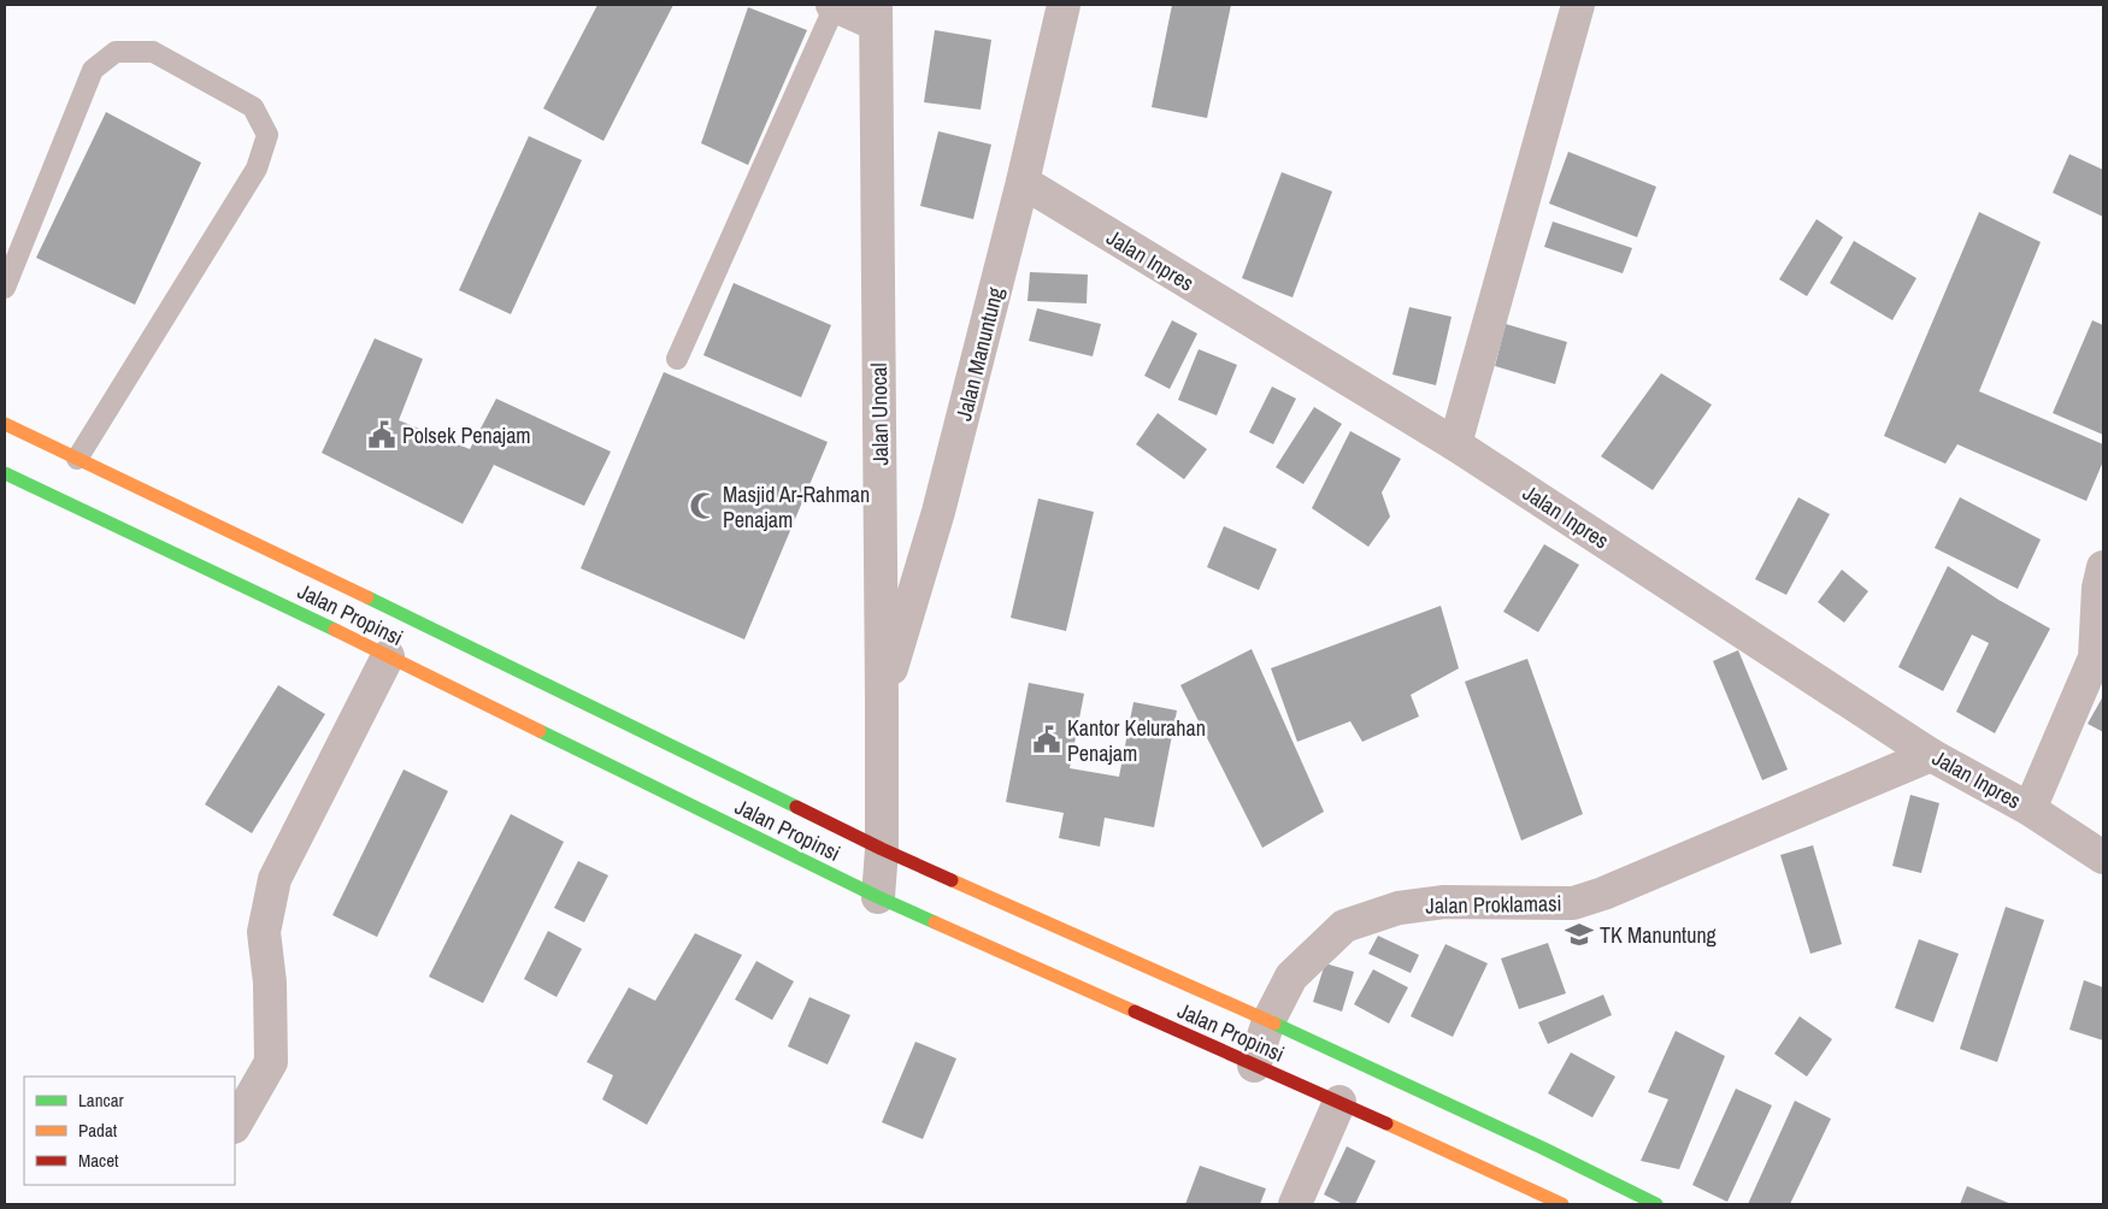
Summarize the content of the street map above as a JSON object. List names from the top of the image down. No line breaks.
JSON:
{"streets":{"highway":["Jalan Propinsi"],"street":["Jalan Inpres","Jalan Manuntung","Jalan Unocal","Jalan Proklamasi"]},"crossings":[["Jalan Inpres","Jalan Manuntung"],["Jalan Inpres","Jalan Proklamasi"],["Jalan Manuntung","Jalan Unocal"],["Jalan Unocal","Jalan Propinsi"],["Jalan Propinsi","Jalan Proklamasi"]],"places":{"public building":["Polsek Penajam","Kantor Kelurahan Penajam"],"mosque":["Masjid Ar-Rahman Penajam"],"school or university":["TK Manuntung"]},"legend":["Lancar","Padat","Macet"]}
